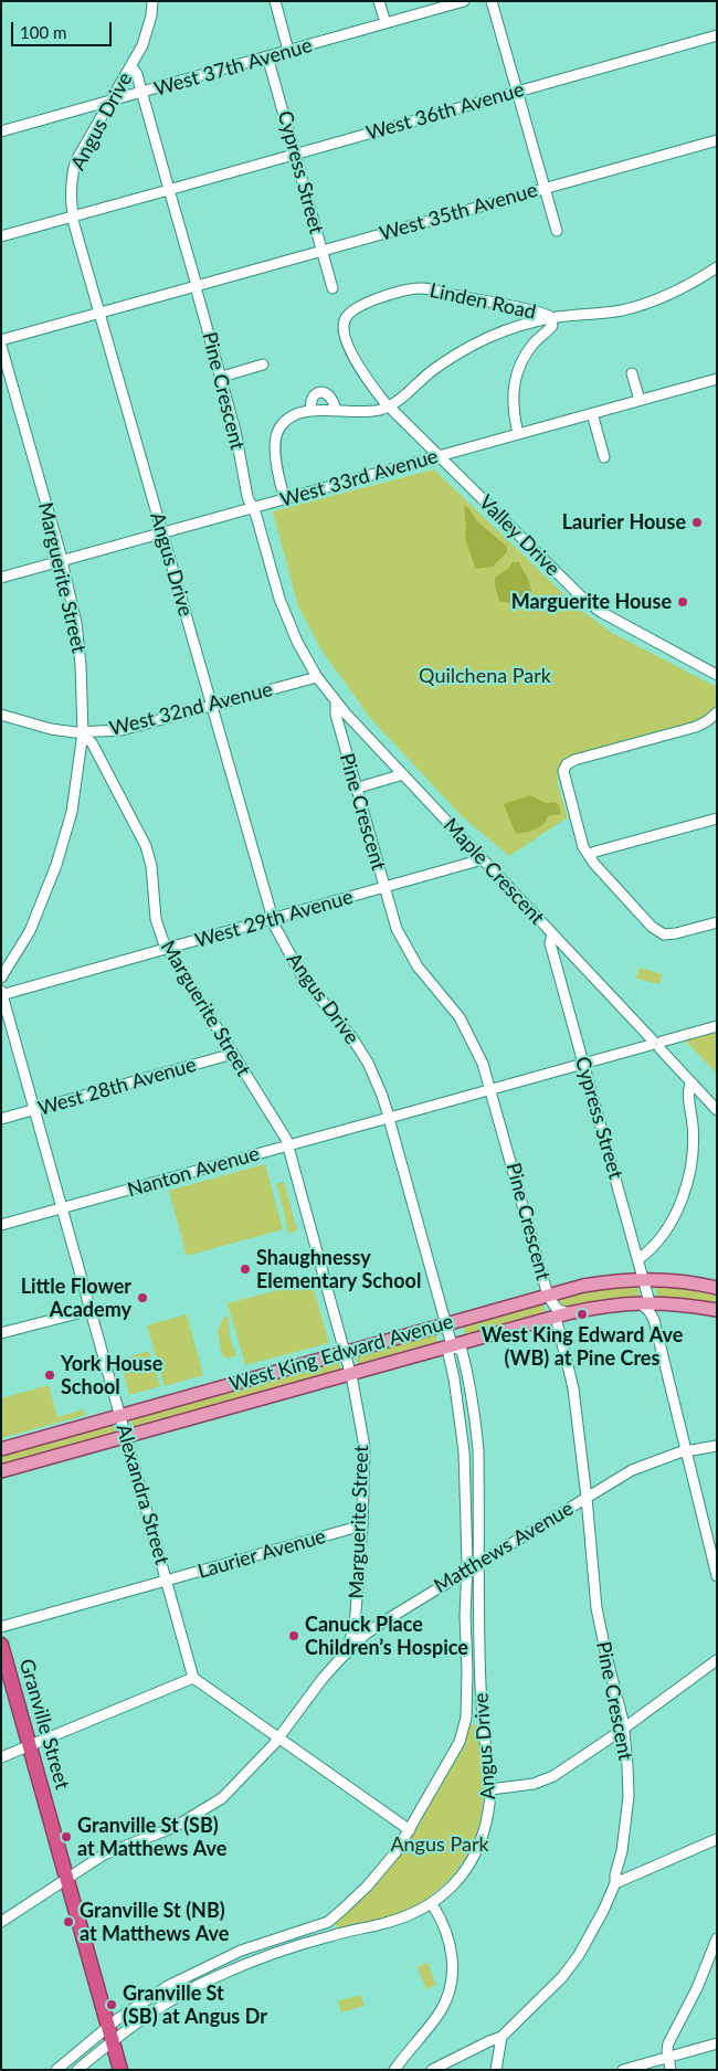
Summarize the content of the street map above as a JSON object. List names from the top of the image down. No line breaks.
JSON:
{"streets":{"highway":["Granville Street"],"main road":["West King Edward Avenue"],"street":["West 37th Avenue","West 36th Avenue","Angus Drive","Cypress Street","West 35th Avenue","Linden Road","Pine Crescent","West 33rd Avenue","Valley Drive","Marguerite Street","West 32nd Avenue","Maple Crescent","West 29th Avenue","West 28th Avenue","Nanton Avenue","Alexandra Street","Matthews Avenue","Laurier Avenue"]},"crossings":[["West 37th Avenue","Angus Drive"],["West 37th Avenue","Cypress Street"],["West 37th Avenue","Pine Crescent"],["West 36th Avenue","Angus Drive"],["West 36th Avenue","Cypress Street"],["West 36th Avenue","Pine Crescent"],["Angus Drive","West 35th Avenue"],["Angus Drive","Pine Crescent"],["Angus Drive","West 33rd Avenue"],["Angus Drive","West 32nd Avenue"],["Angus Drive","West 29th Avenue"],["Angus Drive","Nanton Avenue"],["Angus Drive","West King Edward Avenue"],["Angus Drive","Matthews Avenue"],["Angus Drive","Granville Street"],["Cypress Street","West 35th Avenue"],["Cypress Street","Maple Crescent"],["Cypress Street","Nanton Avenue"],["Cypress Street","West King Edward Avenue"],["West 35th Avenue","Pine Crescent"],["Pine Crescent","West 33rd Avenue"],["Pine Crescent","West 32nd Avenue"],["Pine Crescent","Maple Crescent"],["Pine Crescent","West 29th Avenue"],["Pine Crescent","Nanton Avenue"],["Pine Crescent","West King Edward Avenue"],["Pine Crescent","Matthews Avenue"],["West 33rd Avenue","Valley Drive"],["West 33rd Avenue","Marguerite Street"],["Marguerite Street","West 32nd Avenue"],["Marguerite Street","West 29th Avenue"],["Marguerite Street","West 28th Avenue"],["Marguerite Street","Nanton Avenue"],["Marguerite Street","West King Edward Avenue"],["Marguerite Street","Matthews Avenue"],["Marguerite Street","Laurier Avenue"],["Maple Crescent","West 29th Avenue"],["Maple Crescent","Nanton Avenue"],["West 29th Avenue","Alexandra Street"],["West 28th Avenue","Alexandra Street"],["Nanton Avenue","Alexandra Street"],["West King Edward Avenue","Alexandra Street"],["Alexandra Street","Laurier Avenue"],["Matthews Avenue","Granville Street"]],"parks":["Quilchena Park","Angus Park"],"places":["Laurier House","Marguerite House","Shaughnessy Elementary School","Little Flower Academy","West King Edward Ave (WB) at Pine Cres","York House School","Canuck Place Children’s Hospice","Granville St (SB) at Matthews Ave","Granville St (NB) at Matthews Ave","Granville St (SB) at Angus Dr"],"scale_bar":"100 m"}
